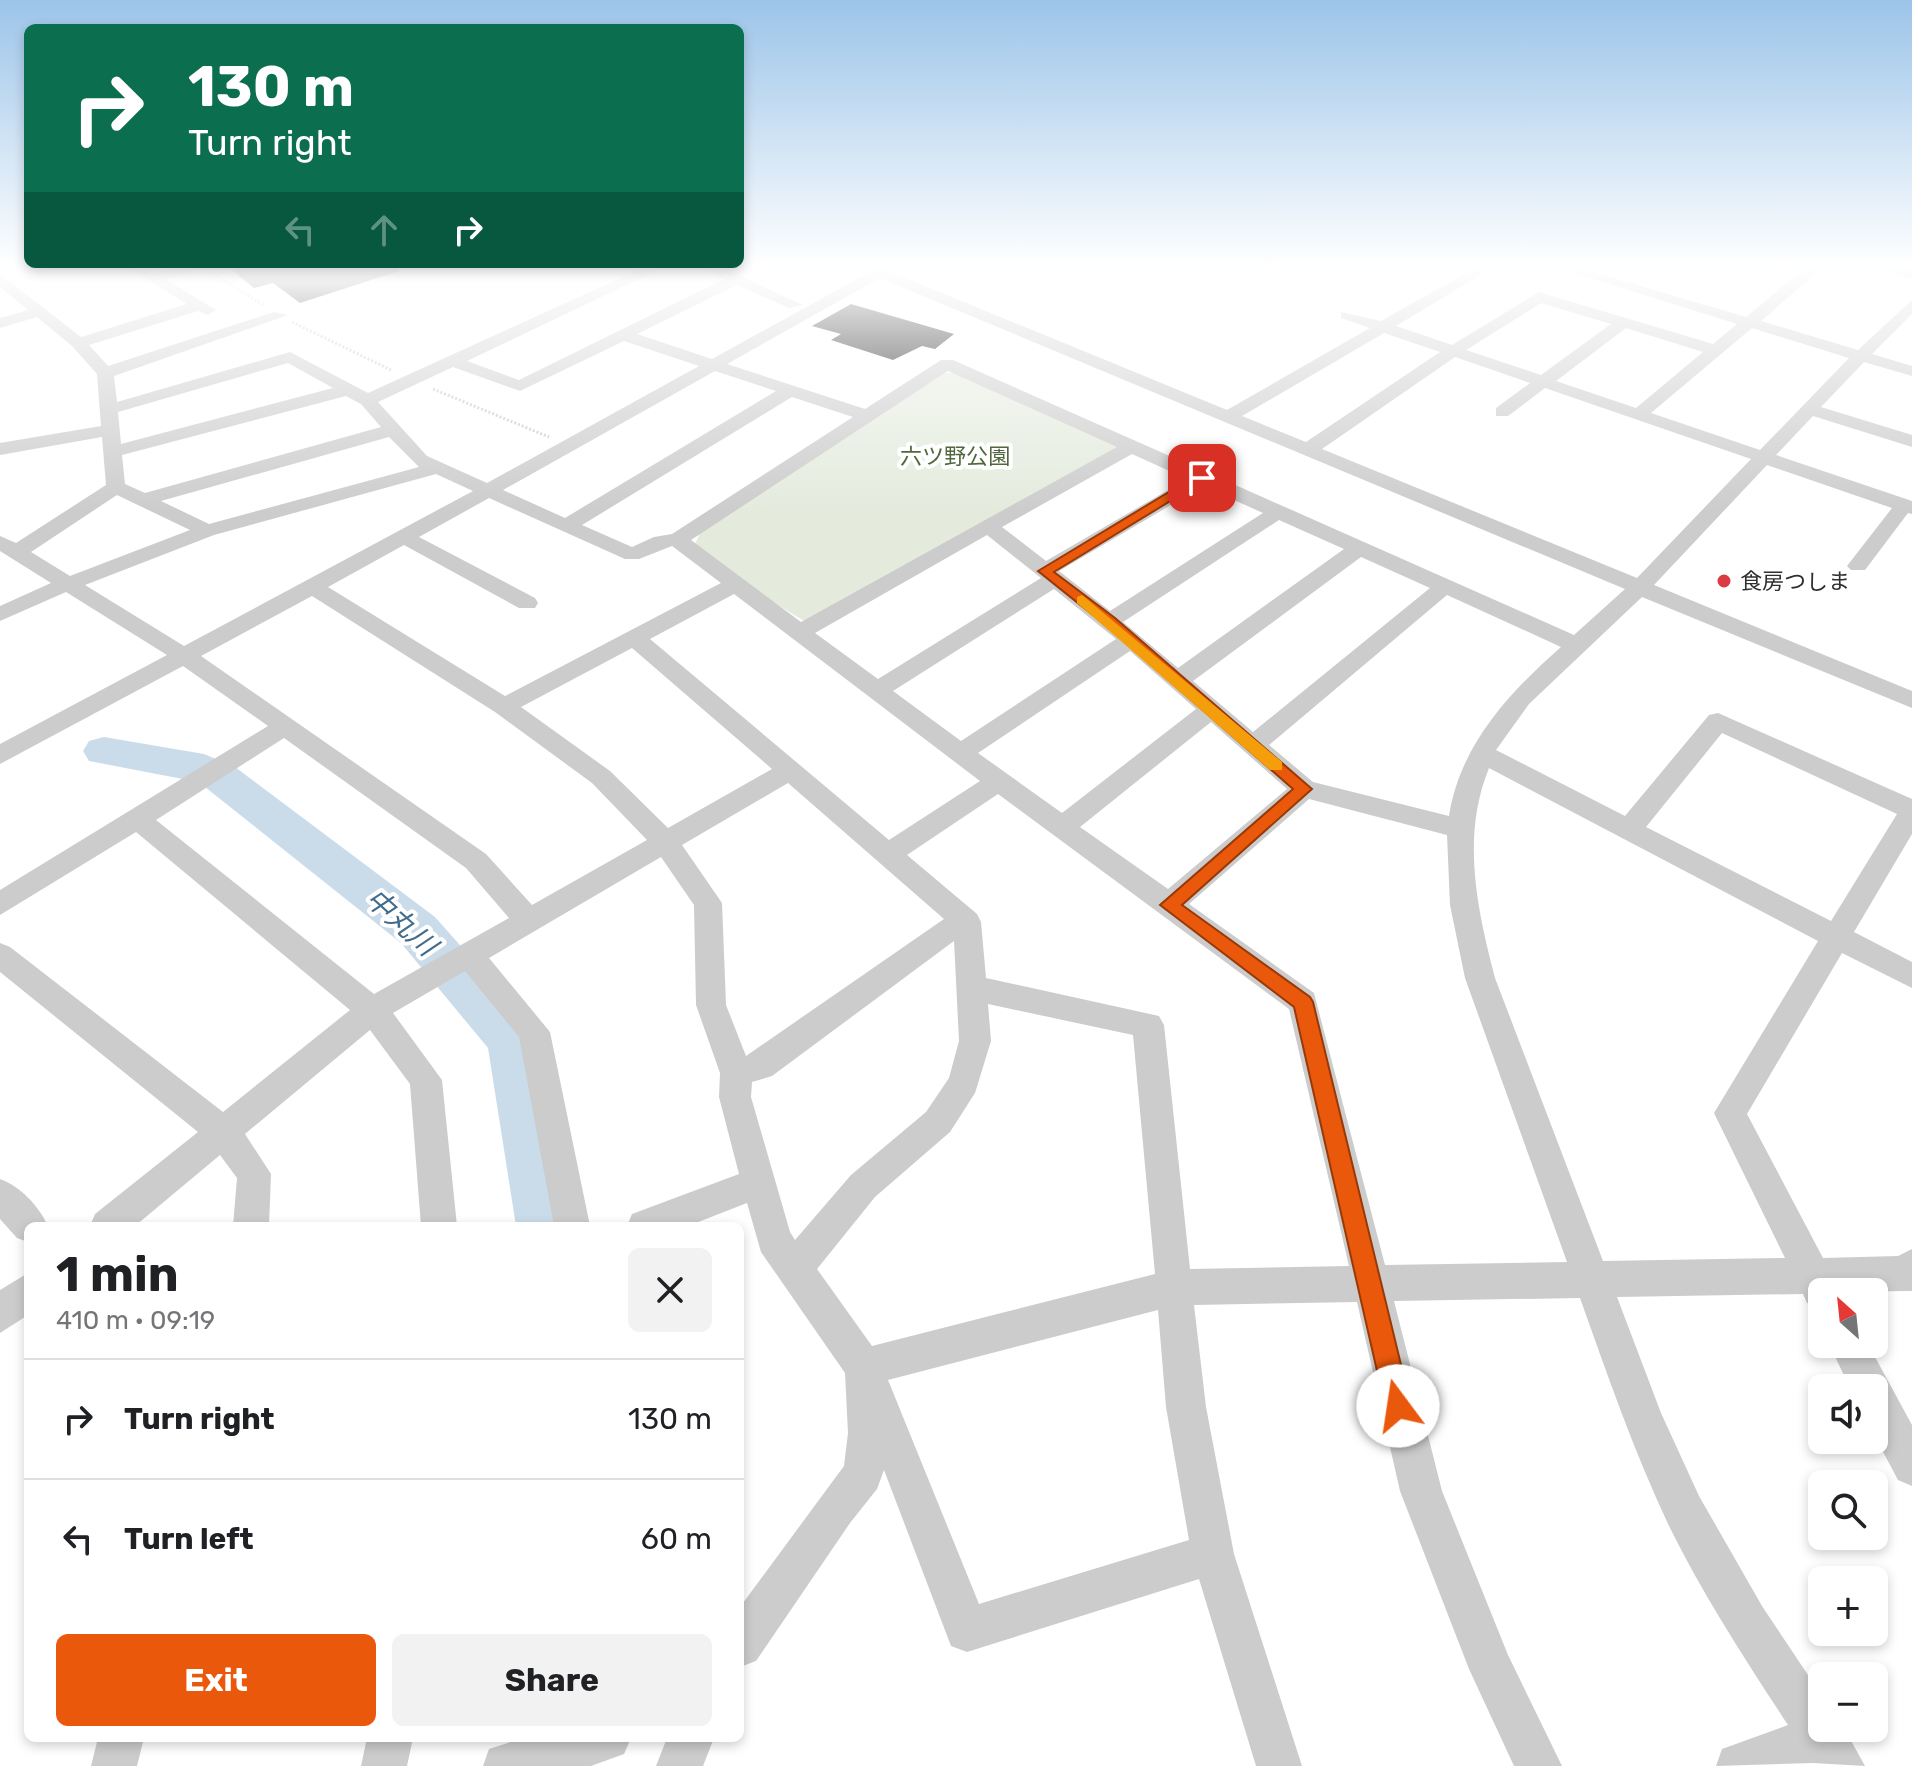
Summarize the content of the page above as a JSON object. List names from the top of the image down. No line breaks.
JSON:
{"water":["中丸川"],"parks":["六ツ野公園"],"places":["食房つしま"],"north":"top left","page":{"turn":["130 m","Turn right"],"heading":["1 min","410 m · 09:19"],"map_buttons":["+","−"],"list":[{"name":"Turn right","value":"130 m"},{"name":"Turn left","value":"60 m"}],"buttons":["Exit","Share"]}}
